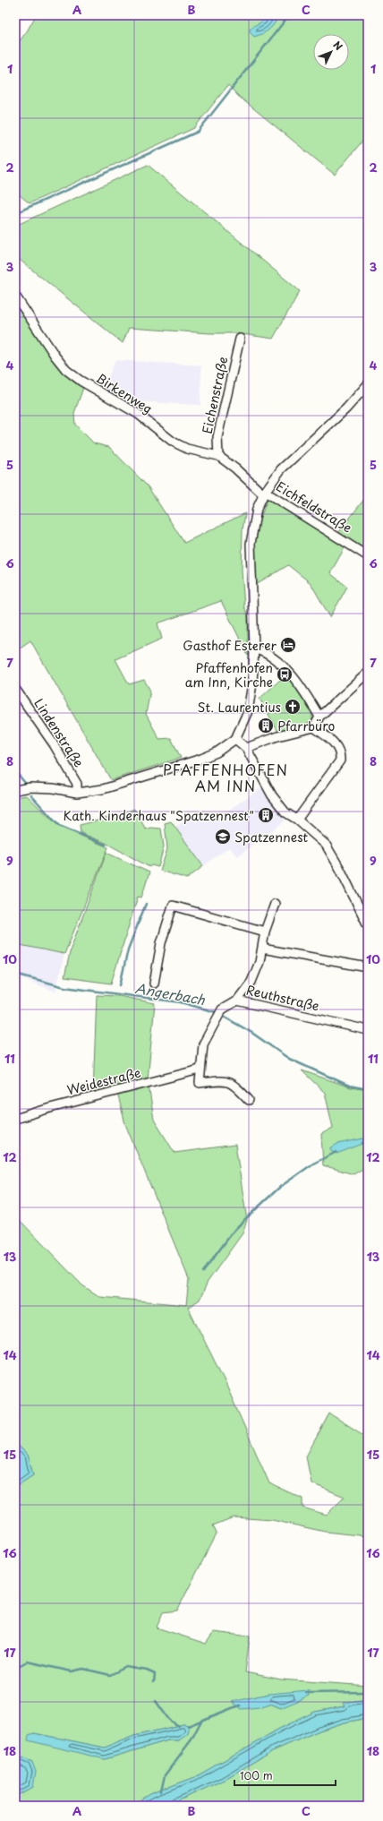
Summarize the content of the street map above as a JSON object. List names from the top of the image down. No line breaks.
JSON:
{"streets":{"street":["Birkenweg","Eichenstraße","Eichfeldstraße","Lindenstraße","Reuthstraße","Weidestraße"]},"crossings":[["Birkenweg","Eichenstraße"],["Birkenweg","Eichfeldstraße"],["Reuthstraße","Weidestraße"]],"districts":["PFAFFENHOFEN AM INN"],"water":["Angerbach"],"places":{"hotel":["Gasthof Esterer"],"bus stop":["Pfaffenhofen am Inn, Kirche"],"church":["St. Laurentius"],"building":["Pfarrbüro","Kath. Kinderhaus \"Spatzennest\""],"school or university":["Spatzennest"]},"scale_bar":"100 m","north":"top right","grid":{"columns":["A","B","C"],"rows":["1","2","3","4","5","6","7","8","9","10","11","12","13","14","15","16","17","18"]}}
